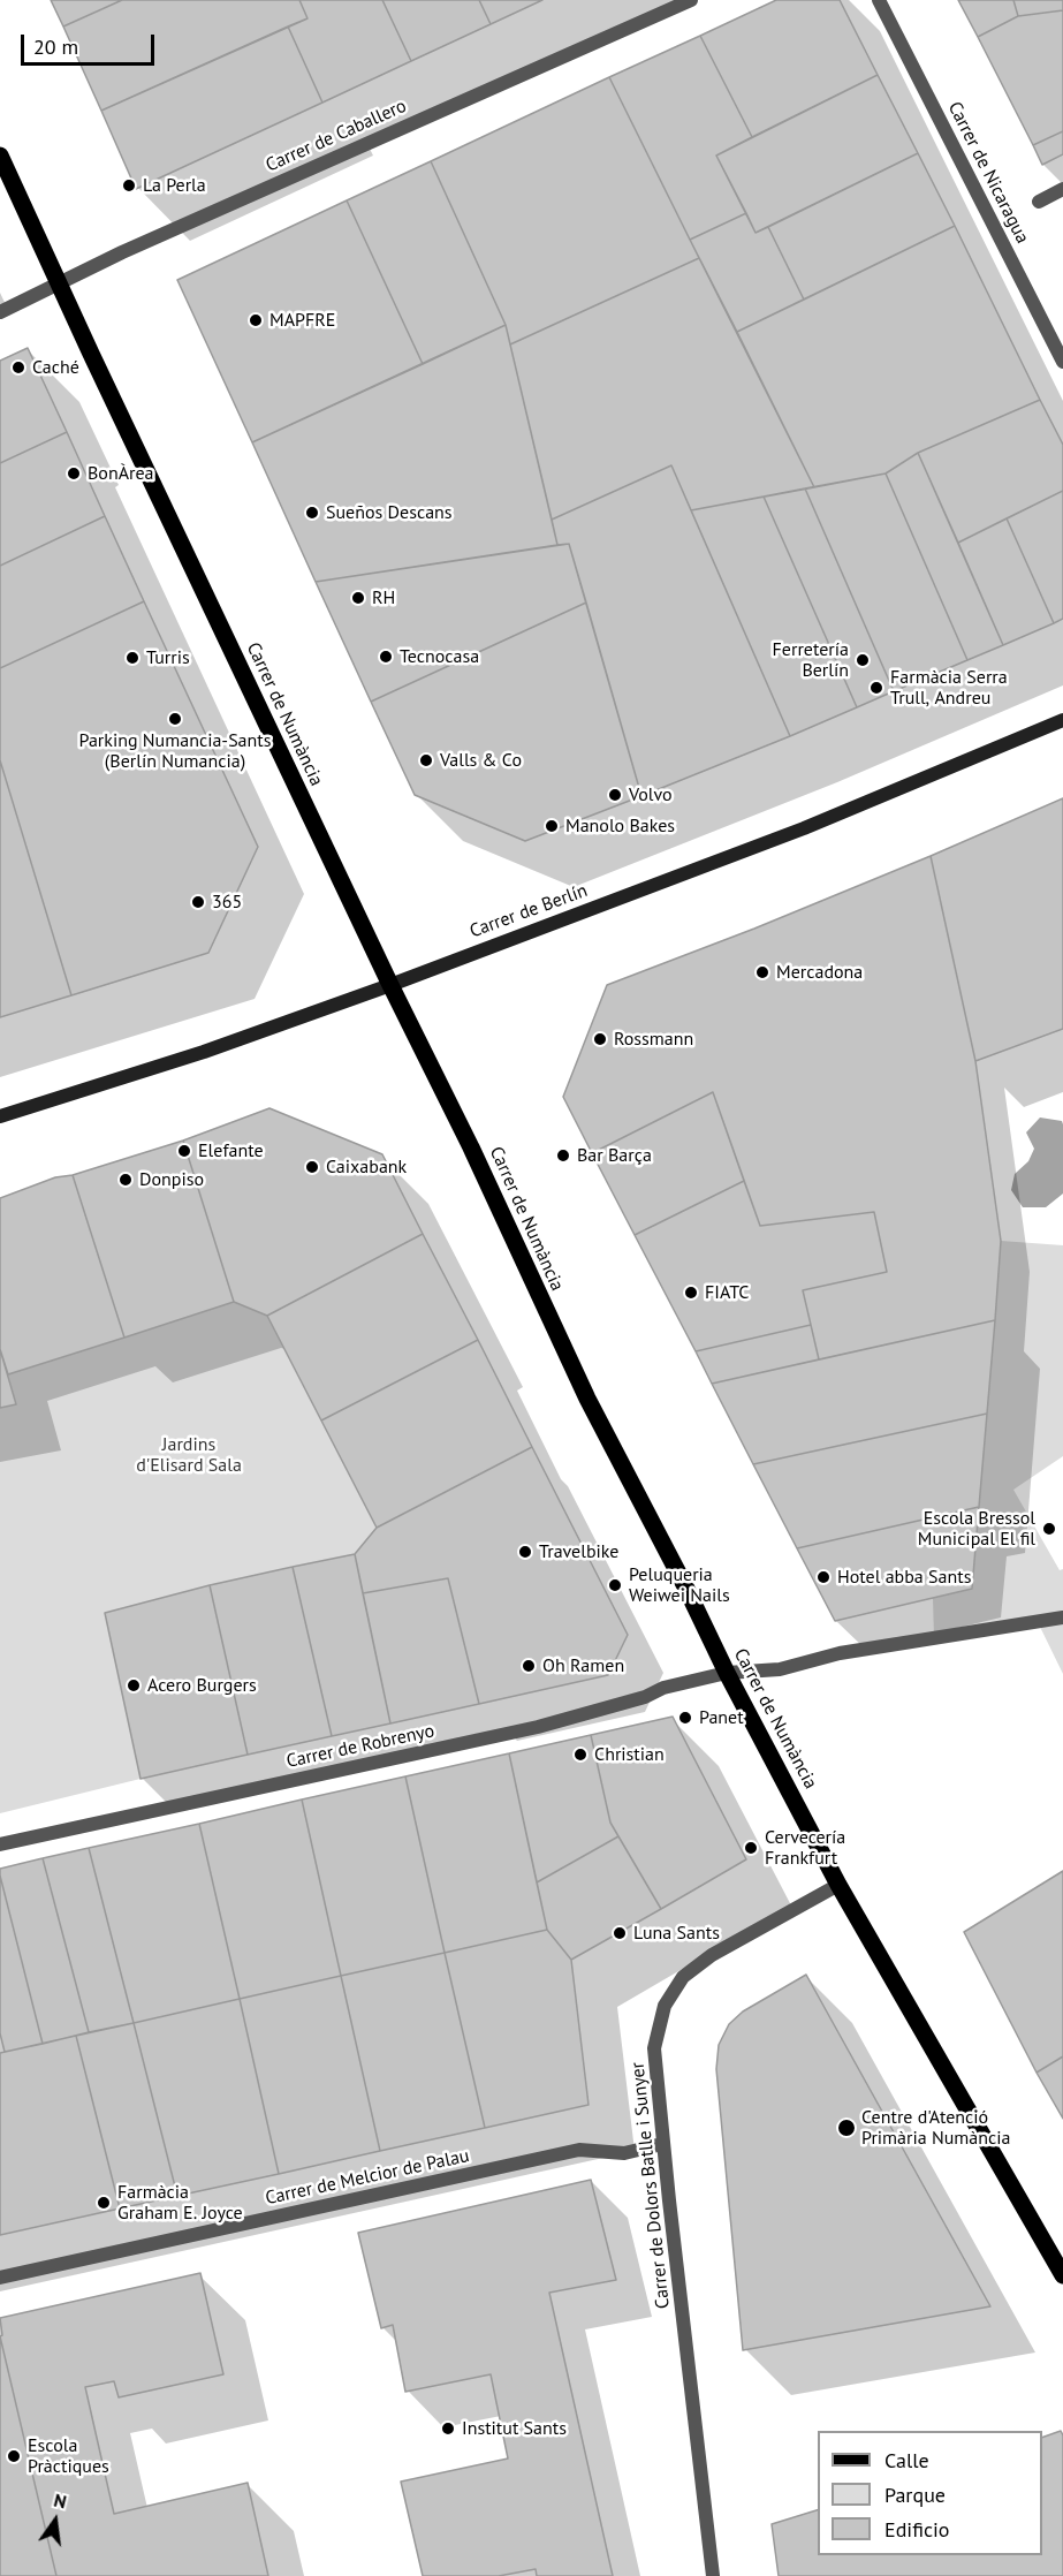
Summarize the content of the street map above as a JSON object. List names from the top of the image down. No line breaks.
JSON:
{"streets":{"main road":["Carrer de Numància","Carrer de Berlín"],"street":["Carrer de Caballero","Carrer de Nicaragua","Carrer de Robrenyo","Carrer de Melcior de Palau","Carrer de Dolors Batlle i Sunyer"]},"crossings":[["Carrer de Caballero","Carrer de Numància"],["Carrer de Numància","Carrer de Berlín"],["Carrer de Numància","Carrer de Robrenyo"],["Carrer de Numància","Carrer de Dolors Batlle i Sunyer"],["Carrer de Melcior de Palau","Carrer de Dolors Batlle i Sunyer"]],"parks":["Jardins d'Elisard Sala"],"places":["La Perla","MAPFRE","Caché","BonÀrea","Sueños Descans","RH","Tecnocasa","Turris","Ferretería Berlín","Farmàcia Serra Trull, Andreu","Parking Numancia-Sants (Berlín Numancia)","Valls & Co","Volvo","Manolo Bakes","365","Mercadona","Rossmann","Elefante","Bar Barça","Caixabank","Donpiso","FIATC","Escola Bressol Municipal El fil","Travelbike","Hotel abba Sants","Peluqueria Weiwei Nails","Oh Ramen","Acero Burgers","Panet","Christian","Cervecería Frankfurt","Luna Sants","Centre d'Atenció Primària Numància","Farmàcia Graham E. Joyce","Institut Sants","Escola Pràctiques"],"legend":["Calle","Parque","Edificio"],"scale_bar":"20 m","north":"top"}
